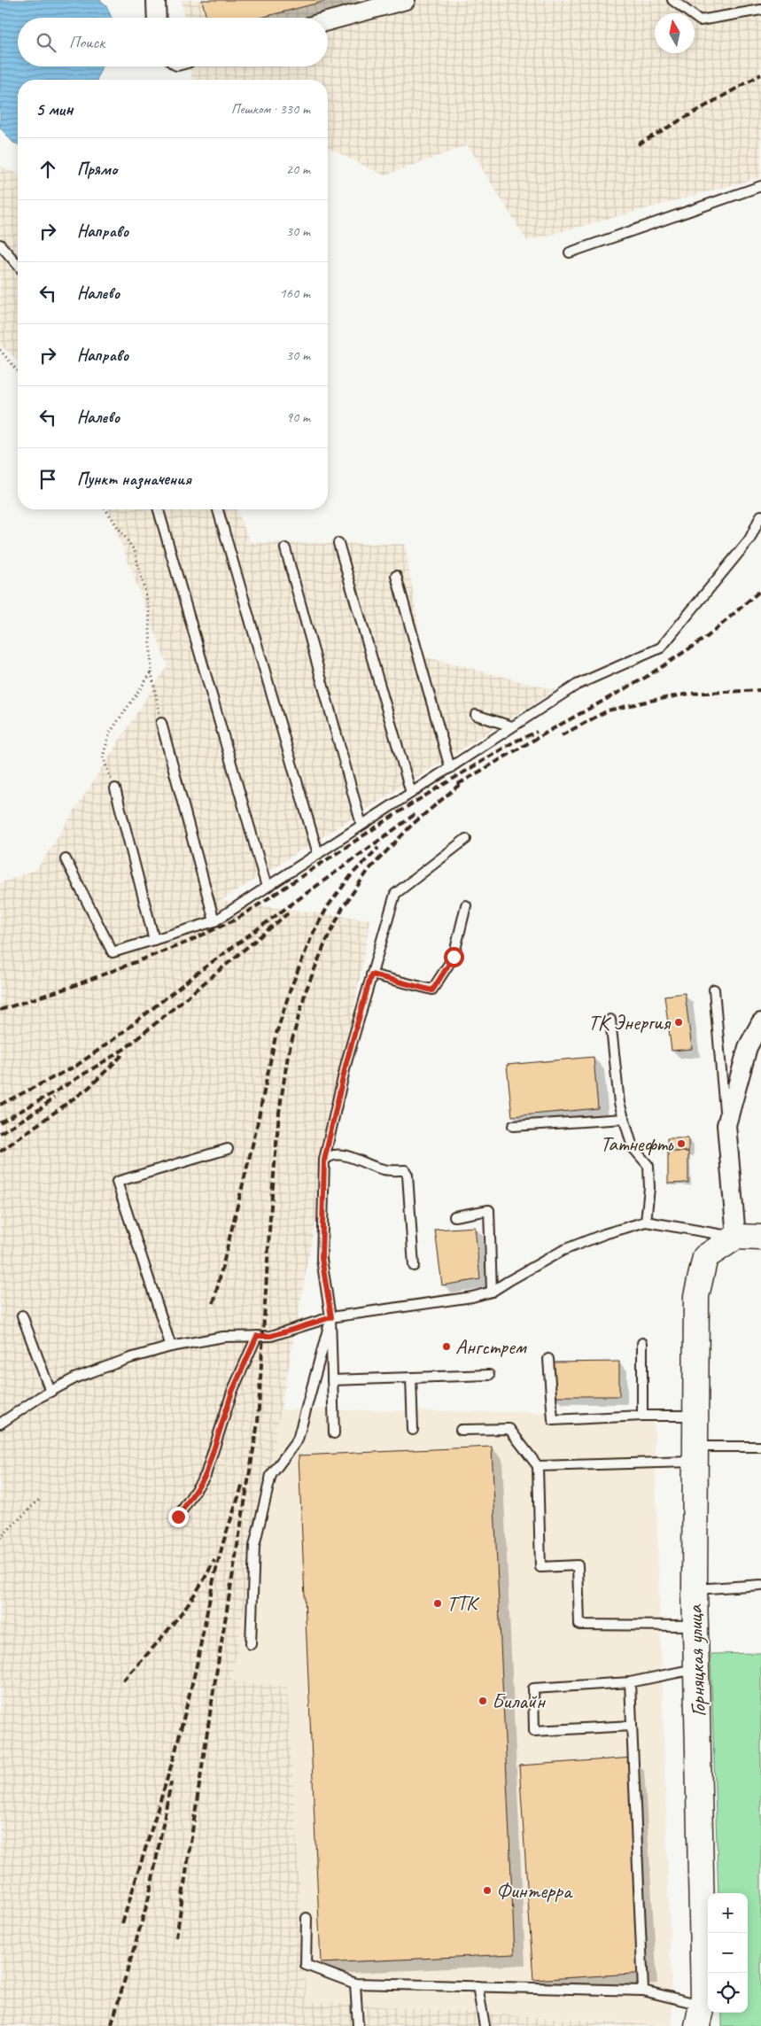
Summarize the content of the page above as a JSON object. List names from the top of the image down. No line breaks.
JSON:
{"streets":{"street":["Горняцкая улица"]},"places":["ТК Энергия","Татнефть","Ангстрем","ТТК","Билайн","Финтерра"],"north":"top","page":{"search":"Поиск","heading":["5 мин","Пешком · 330 m"],"list":[["Прямо","20 m"],["Направо","30 m"],["Налево","160 m"],["Направо","30 m"],["Налево","90 m"],"Пункт назначения"],"map_buttons":["+","−"]}}
